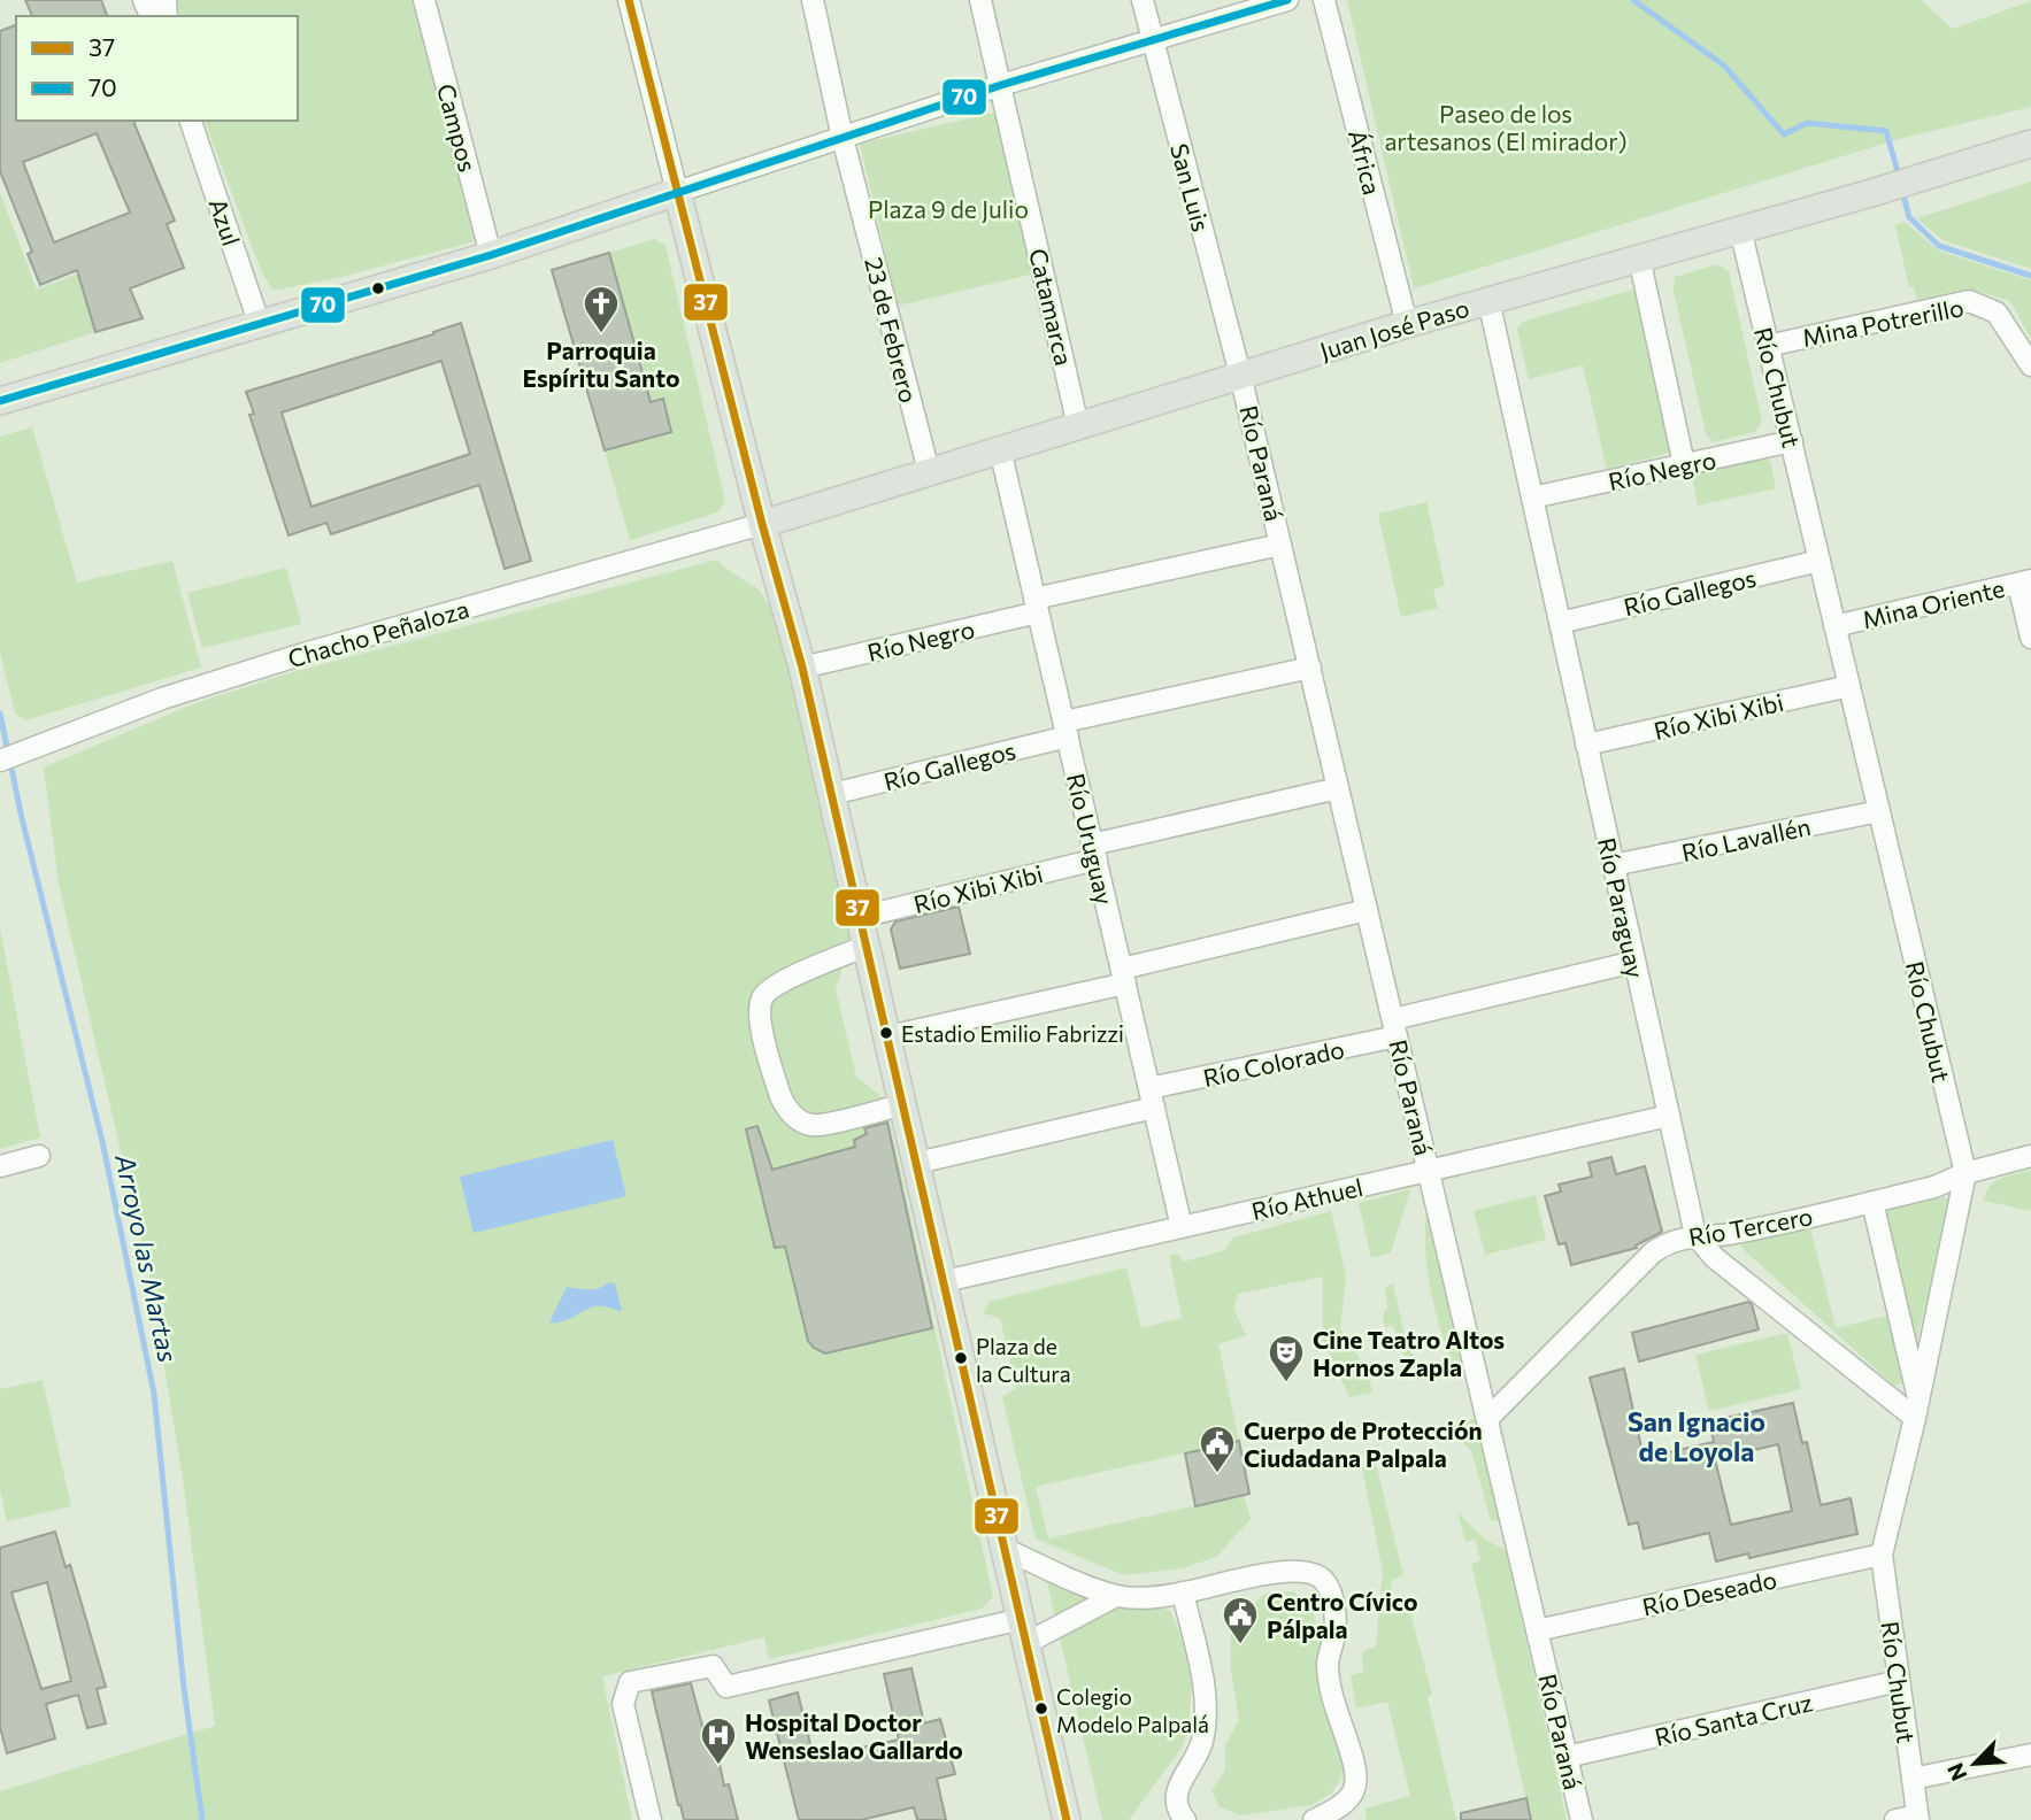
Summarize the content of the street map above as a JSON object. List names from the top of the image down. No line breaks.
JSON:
{"streets":{"main road":["Juan José Paso"],"street":["Campos","África","San Luis","Azul","Catamarca","Mina Potrerillo","23 de Febrero","Río Chubut","Río Paraná","Río Negro","Río Gallegos","Mina Oriente","Chacho Peñaloza","Río Xibi Xibi","Río Uruguay","Río Lavallén","Río Paraguay","Río Colorado","Río Athuel","Río Tercero","Río Deseado","Río Santa Cruz"]},"crossings":[["África","Juan José Paso"],["San Luis","Juan José Paso"],["San Luis","Río Paraná"],["Catamarca","Juan José Paso"],["Mina Potrerillo","Río Chubut"],["Juan José Paso","23 de Febrero"],["Juan José Paso","Río Chubut"],["Juan José Paso","Río Paraná"],["Juan José Paso","Chacho Peñaloza"],["Juan José Paso","Río Uruguay"],["Juan José Paso","Río Paraguay"],["Río Chubut","Río Negro"],["Río Chubut","Río Gallegos"],["Río Chubut","Mina Oriente"],["Río Chubut","Río Xibi Xibi"],["Río Chubut","Río Lavallén"],["Río Chubut","Río Tercero"],["Río Chubut","Río Deseado"],["Río Chubut","Río Santa Cruz"],["Río Paraná","Río Negro"],["Río Paraná","Río Gallegos"],["Río Paraná","Río Xibi Xibi"],["Río Paraná","Río Colorado"],["Río Paraná","Río Athuel"],["Río Paraná","Río Tercero"],["Río Paraná","Río Deseado"],["Río Paraná","Río Santa Cruz"],["Río Negro","Río Uruguay"],["Río Negro","Río Paraguay"],["Río Gallegos","Río Uruguay"],["Río Gallegos","Río Paraguay"],["Río Xibi Xibi","Río Uruguay"],["Río Xibi Xibi","Río Paraguay"],["Río Uruguay","Río Colorado"],["Río Uruguay","Río Athuel"],["Río Lavallén","Río Paraguay"],["Río Paraguay","Río Colorado"],["Río Paraguay","Río Athuel"],["Río Paraguay","Río Tercero"]],"districts":["San Ignacio de Loyola"],"water":["Arroyo las Martas"],"parks":["Paseo de los artesanos (El mirador)","Plaza 9 de Julio"],"places":{"church":["Parroquia Espíritu Santo"],"other":["Estadio Emilio Fabrizzi","Plaza de la Cultura","Colegio Modelo Palpalá"],"theatre":["Cine Teatro Altos Hornos Zapla"],"public building":["Cuerpo de Protección Ciudadana Palpala","Centro Cívico Pálpala"],"hospital":["Hospital Doctor Wenseslao Gallardo"]},"lines":["transit line 37","transit line 70"],"legend":["37","70"],"north":"bottom left"}
